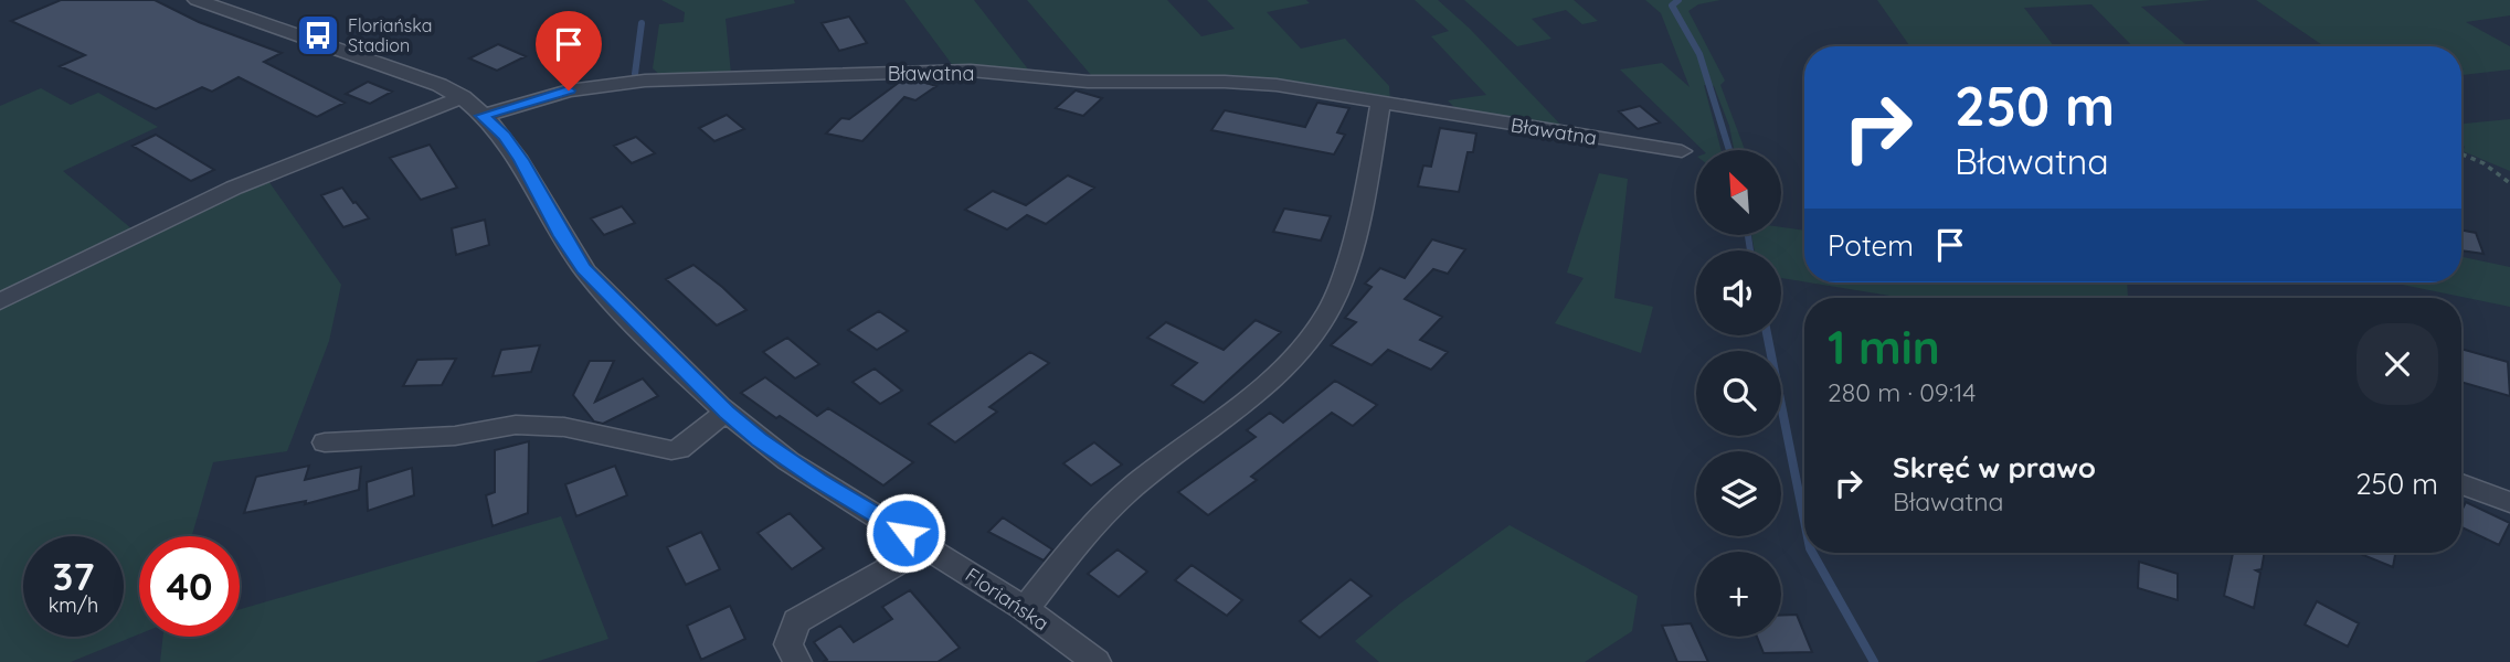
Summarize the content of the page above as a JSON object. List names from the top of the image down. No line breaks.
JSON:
{"streets":{"street":["Bławatna","Floriańska"]},"crossings":[["Bławatna","Floriańska"]],"places":{"bus stop":["Floriańska Stadion"]},"north":"top left","page":{"turn":["250 m","Bławatna"],"map_buttons":"+","then":"Potem","heading":["1 min","280 m · 09:14"],"list":[{"name":"Skręć w prawo","note":"Bławatna","value":"250 m"}],"speed":"37 km/h","limit":"40"}}
